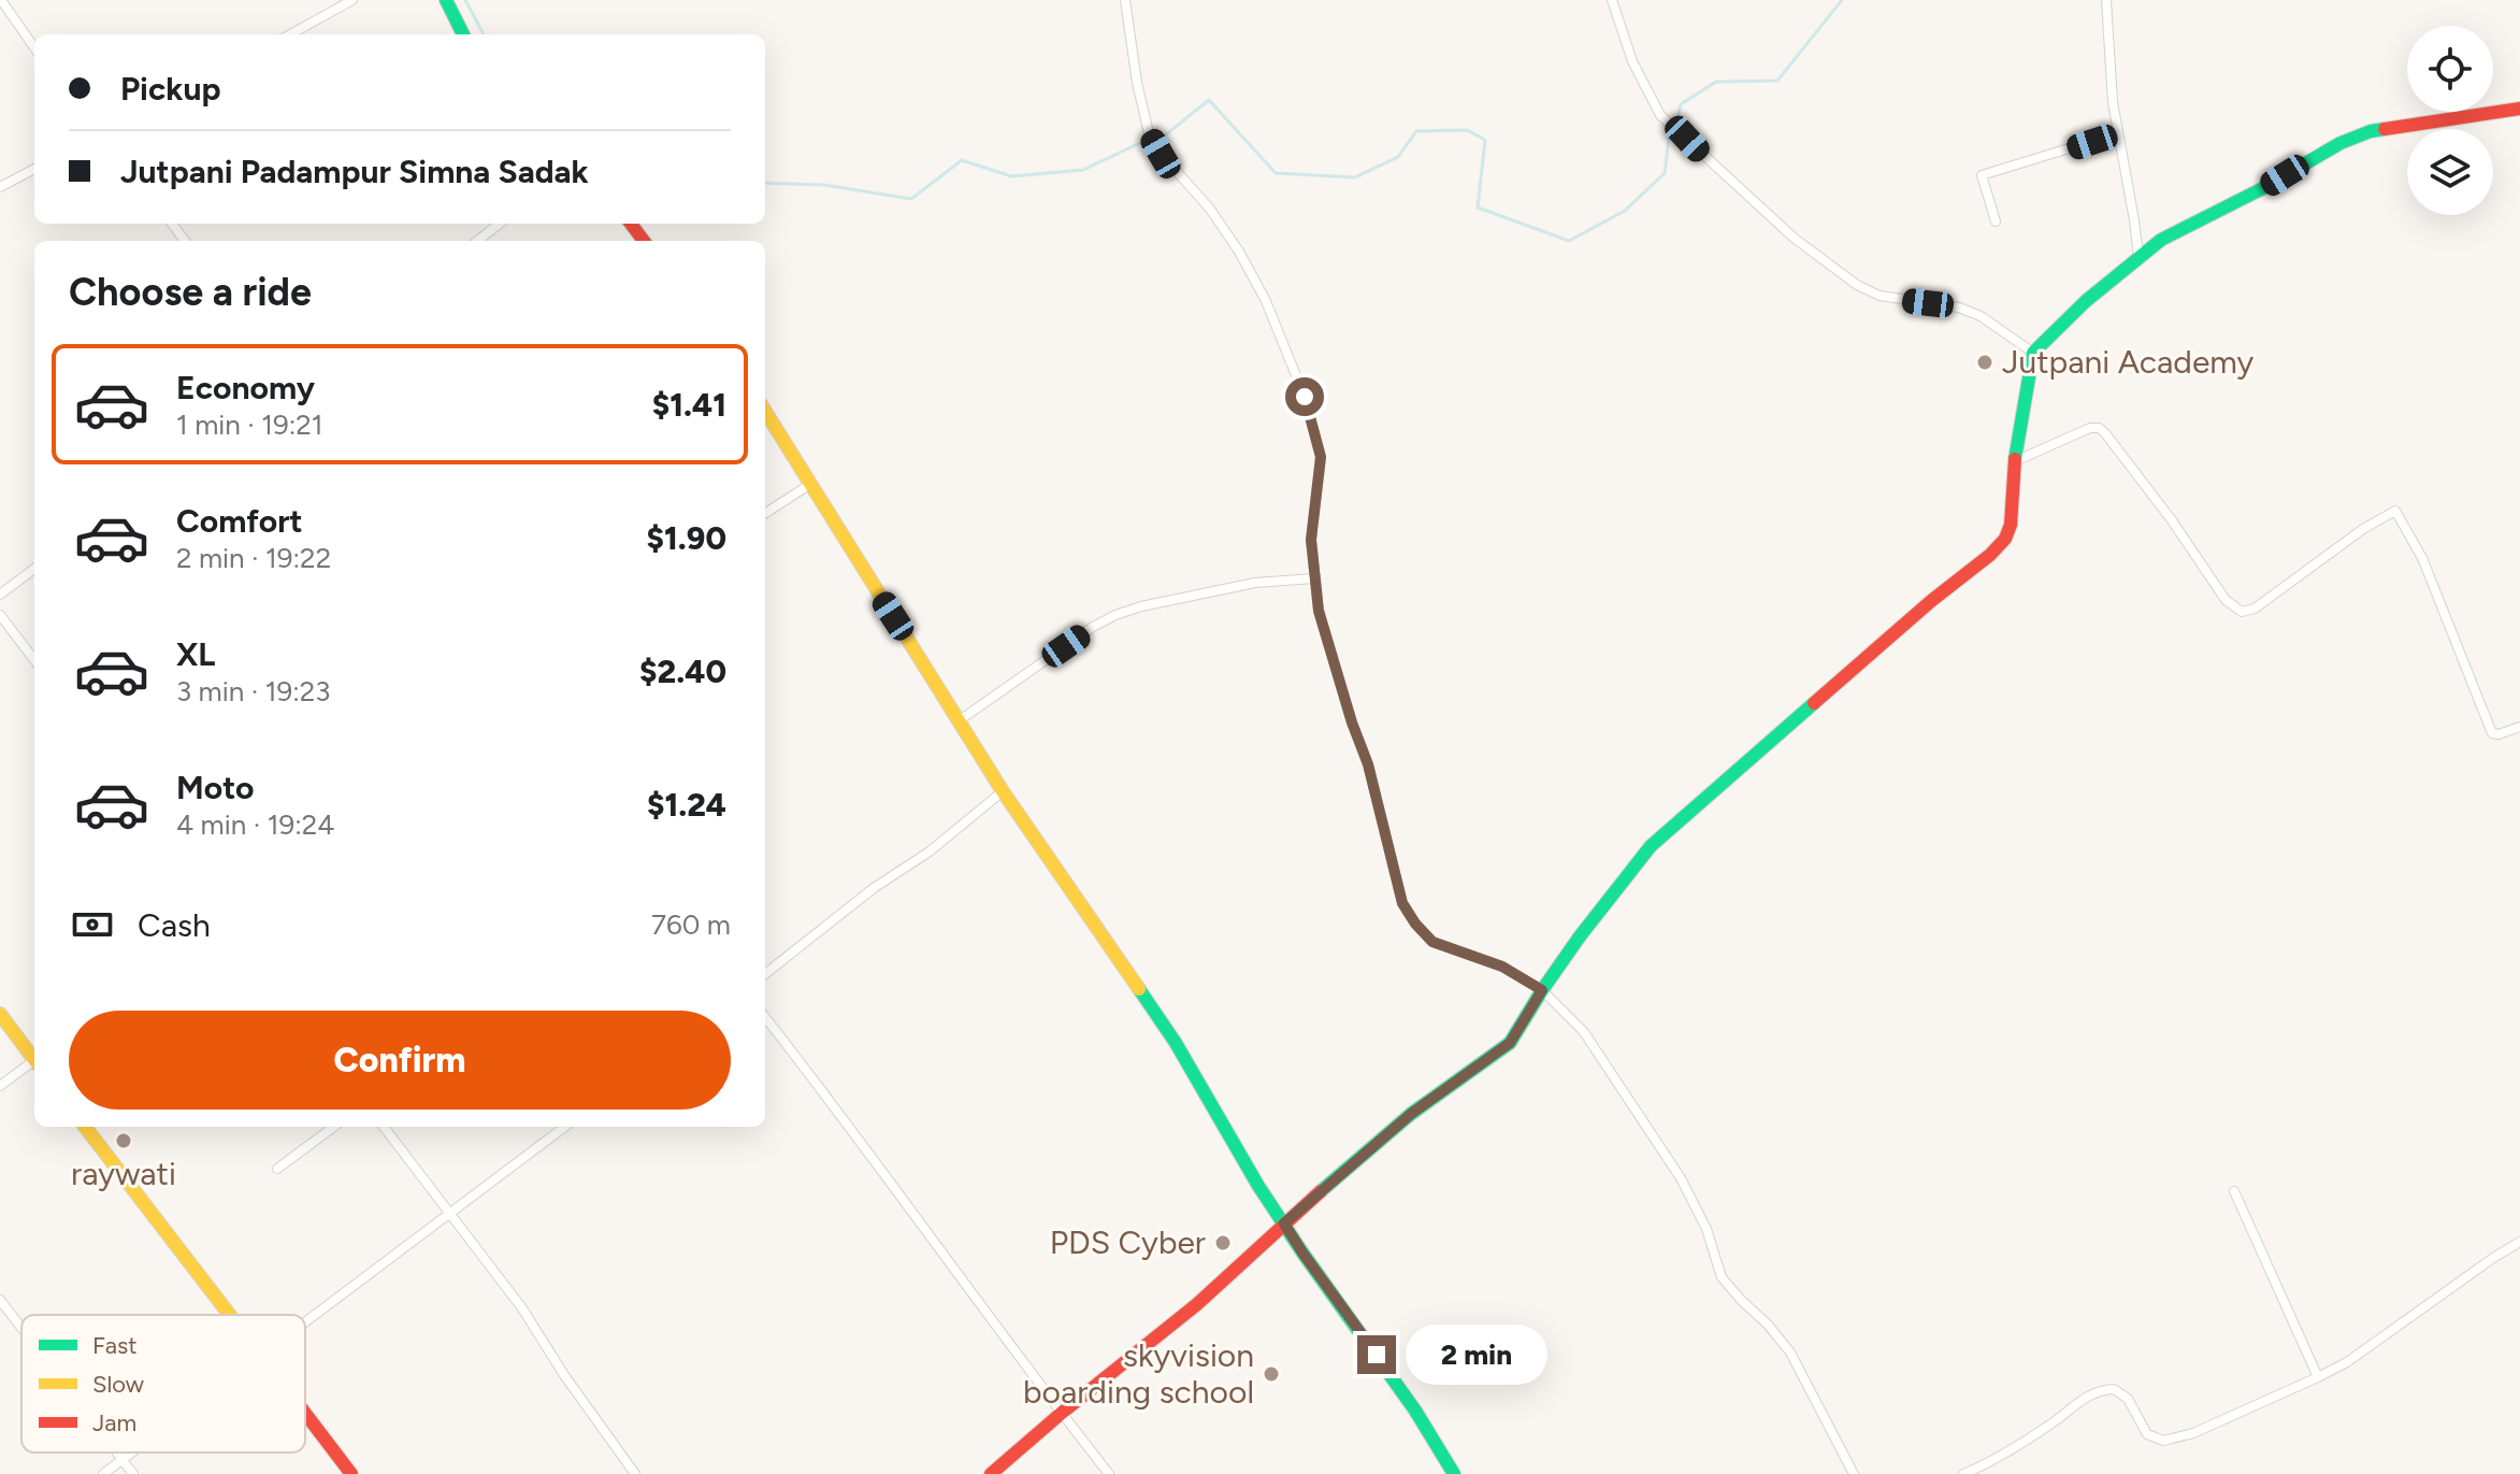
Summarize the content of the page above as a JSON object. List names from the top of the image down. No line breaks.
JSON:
{"places":["Jutpani Academy","raywati","PDS Cyber","skyvision boarding school"],"legend":["Fast","Slow","Jam"],"page":{"banner":["Pickup","Jutpani Padampur Simna Sadak"],"heading":"Choose a ride","list":[{"name":"Economy","note":"1 min · 19:21","value":"$1.41"},{"name":"Comfort","note":"2 min · 19:22","value":"$1.90"},{"name":"XL","note":"3 min · 19:23","value":"$2.40"},{"name":"Moto","note":"4 min · 19:24","value":"$1.24"}],"pay":["Cash","760 m"],"buttons":"Confirm","bubble":"2 min"}}
